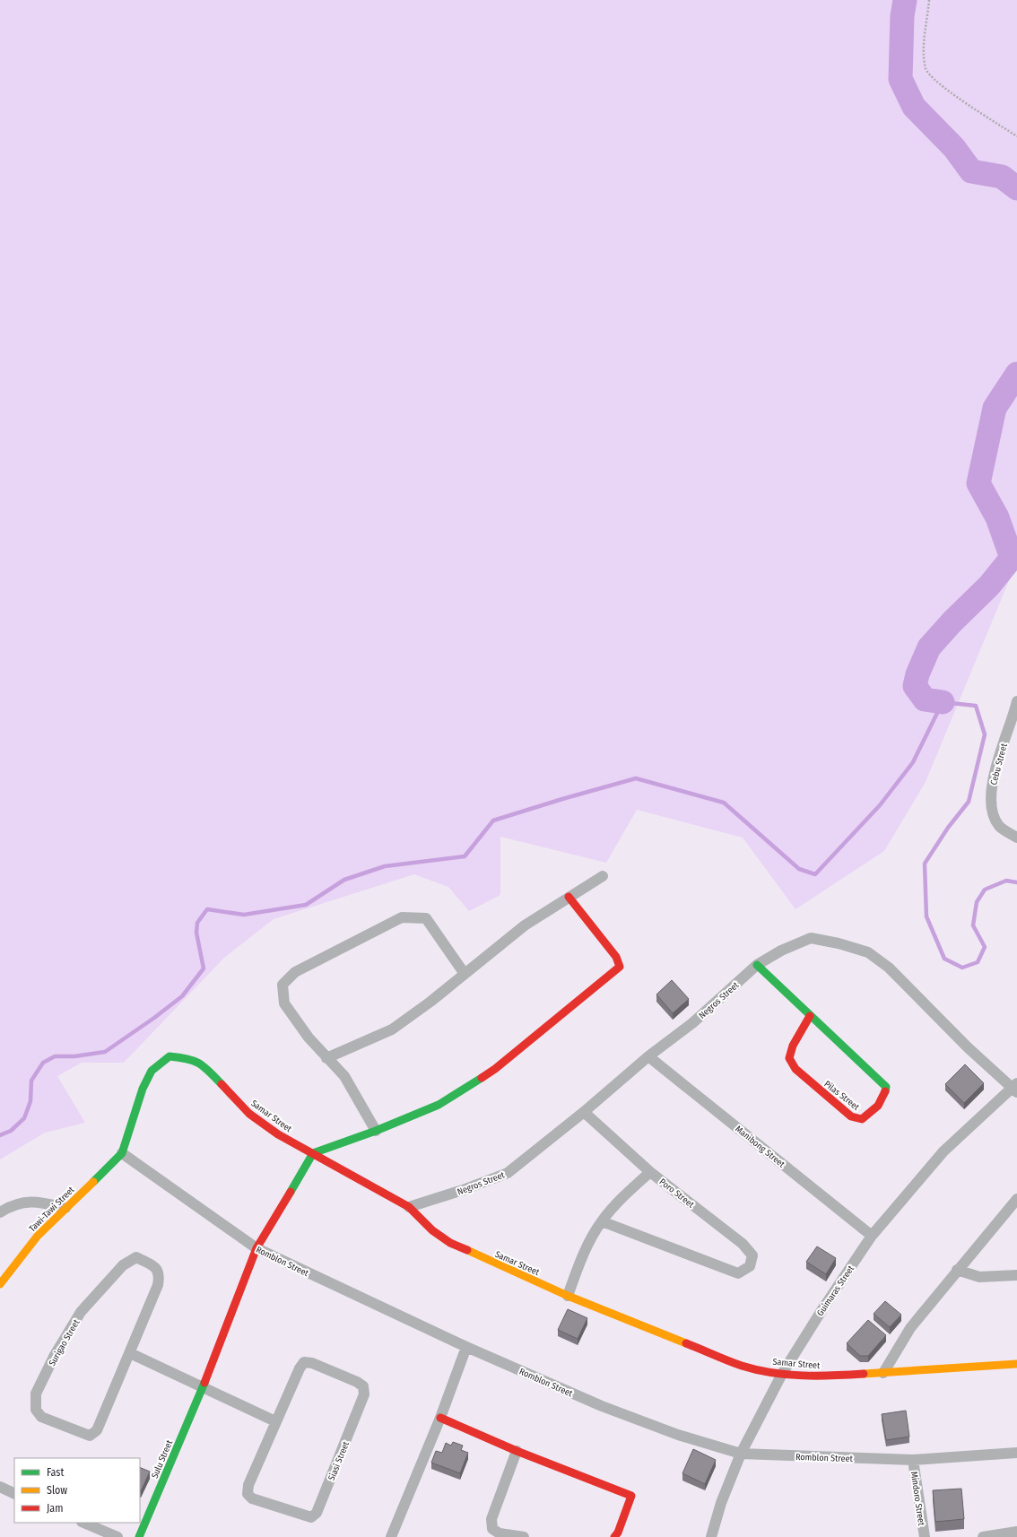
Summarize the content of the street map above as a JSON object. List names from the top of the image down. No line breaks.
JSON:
{"streets":{"street":["Cebu Street","Negros Street","Pilas Street","Samar Street","Manibong Street","Poro Street","Tawi-Tawi Street","Romblon Street","Guimaras Street","Surigao Street","Sulu Street","Siasi Street","Mindoro Street"]},"crossings":[["Negros Street","Pilas Street"],["Negros Street","Samar Street"],["Negros Street","Manibong Street"],["Negros Street","Poro Street"],["Negros Street","Guimaras Street"],["Samar Street","Tawi-Tawi Street"],["Samar Street","Romblon Street"],["Samar Street","Guimaras Street"],["Samar Street","Sulu Street"],["Manibong Street","Guimaras Street"],["Tawi-Tawi Street","Romblon Street"],["Romblon Street","Guimaras Street"],["Romblon Street","Sulu Street"],["Romblon Street","Mindoro Street"]],"legend":["Fast","Slow","Jam"]}
